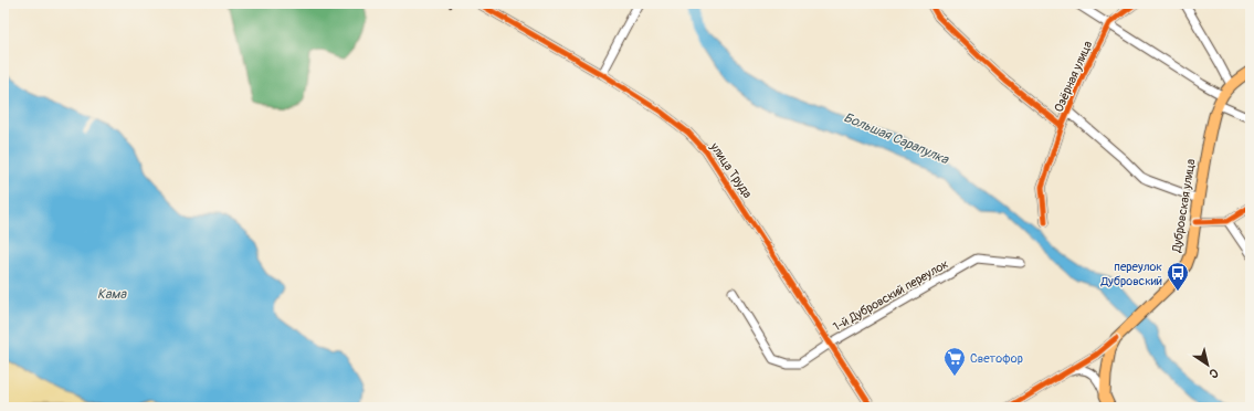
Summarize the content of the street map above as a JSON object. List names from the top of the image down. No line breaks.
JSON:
{"streets":{"main road":["Дубровская улица"],"street":["Озёрная улица","улица Труда","1-й Дубровский переулок"]},"crossings":[["улица Труда","1-й Дубровский переулок"]],"water":["Большая Сарапулка","Кама"],"places":{"bus stop":["переулок Дубровский"],"supermarket":["Светофор"]},"north":"bottom right"}
